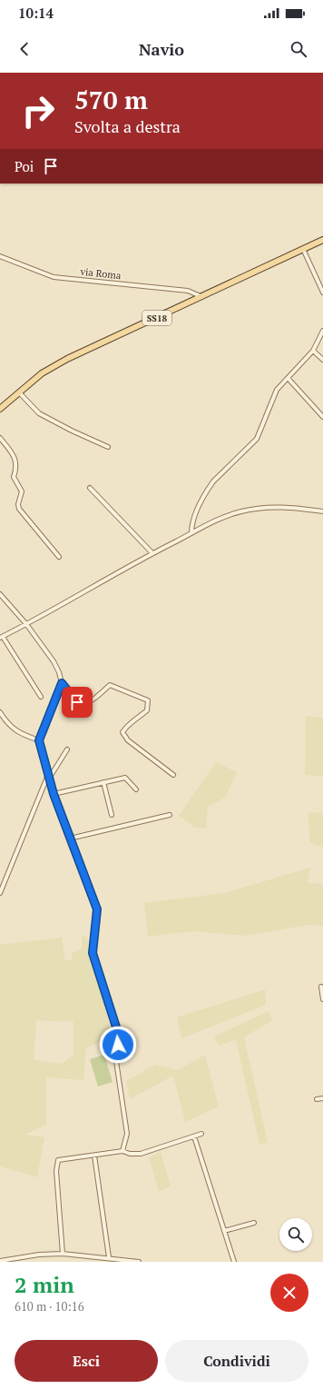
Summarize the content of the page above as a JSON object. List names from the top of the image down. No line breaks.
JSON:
{"streets":{"main road":["SS18"],"street":["via Roma"]},"crossings":[["via Roma","SS18"]],"page":{"status":"10:14","header":"Navio","turn":["570 m","Svolta a destra"],"then":"Poi","heading":["2 min","610 m · 10:16"],"buttons":["Esci","Condividi"]}}
